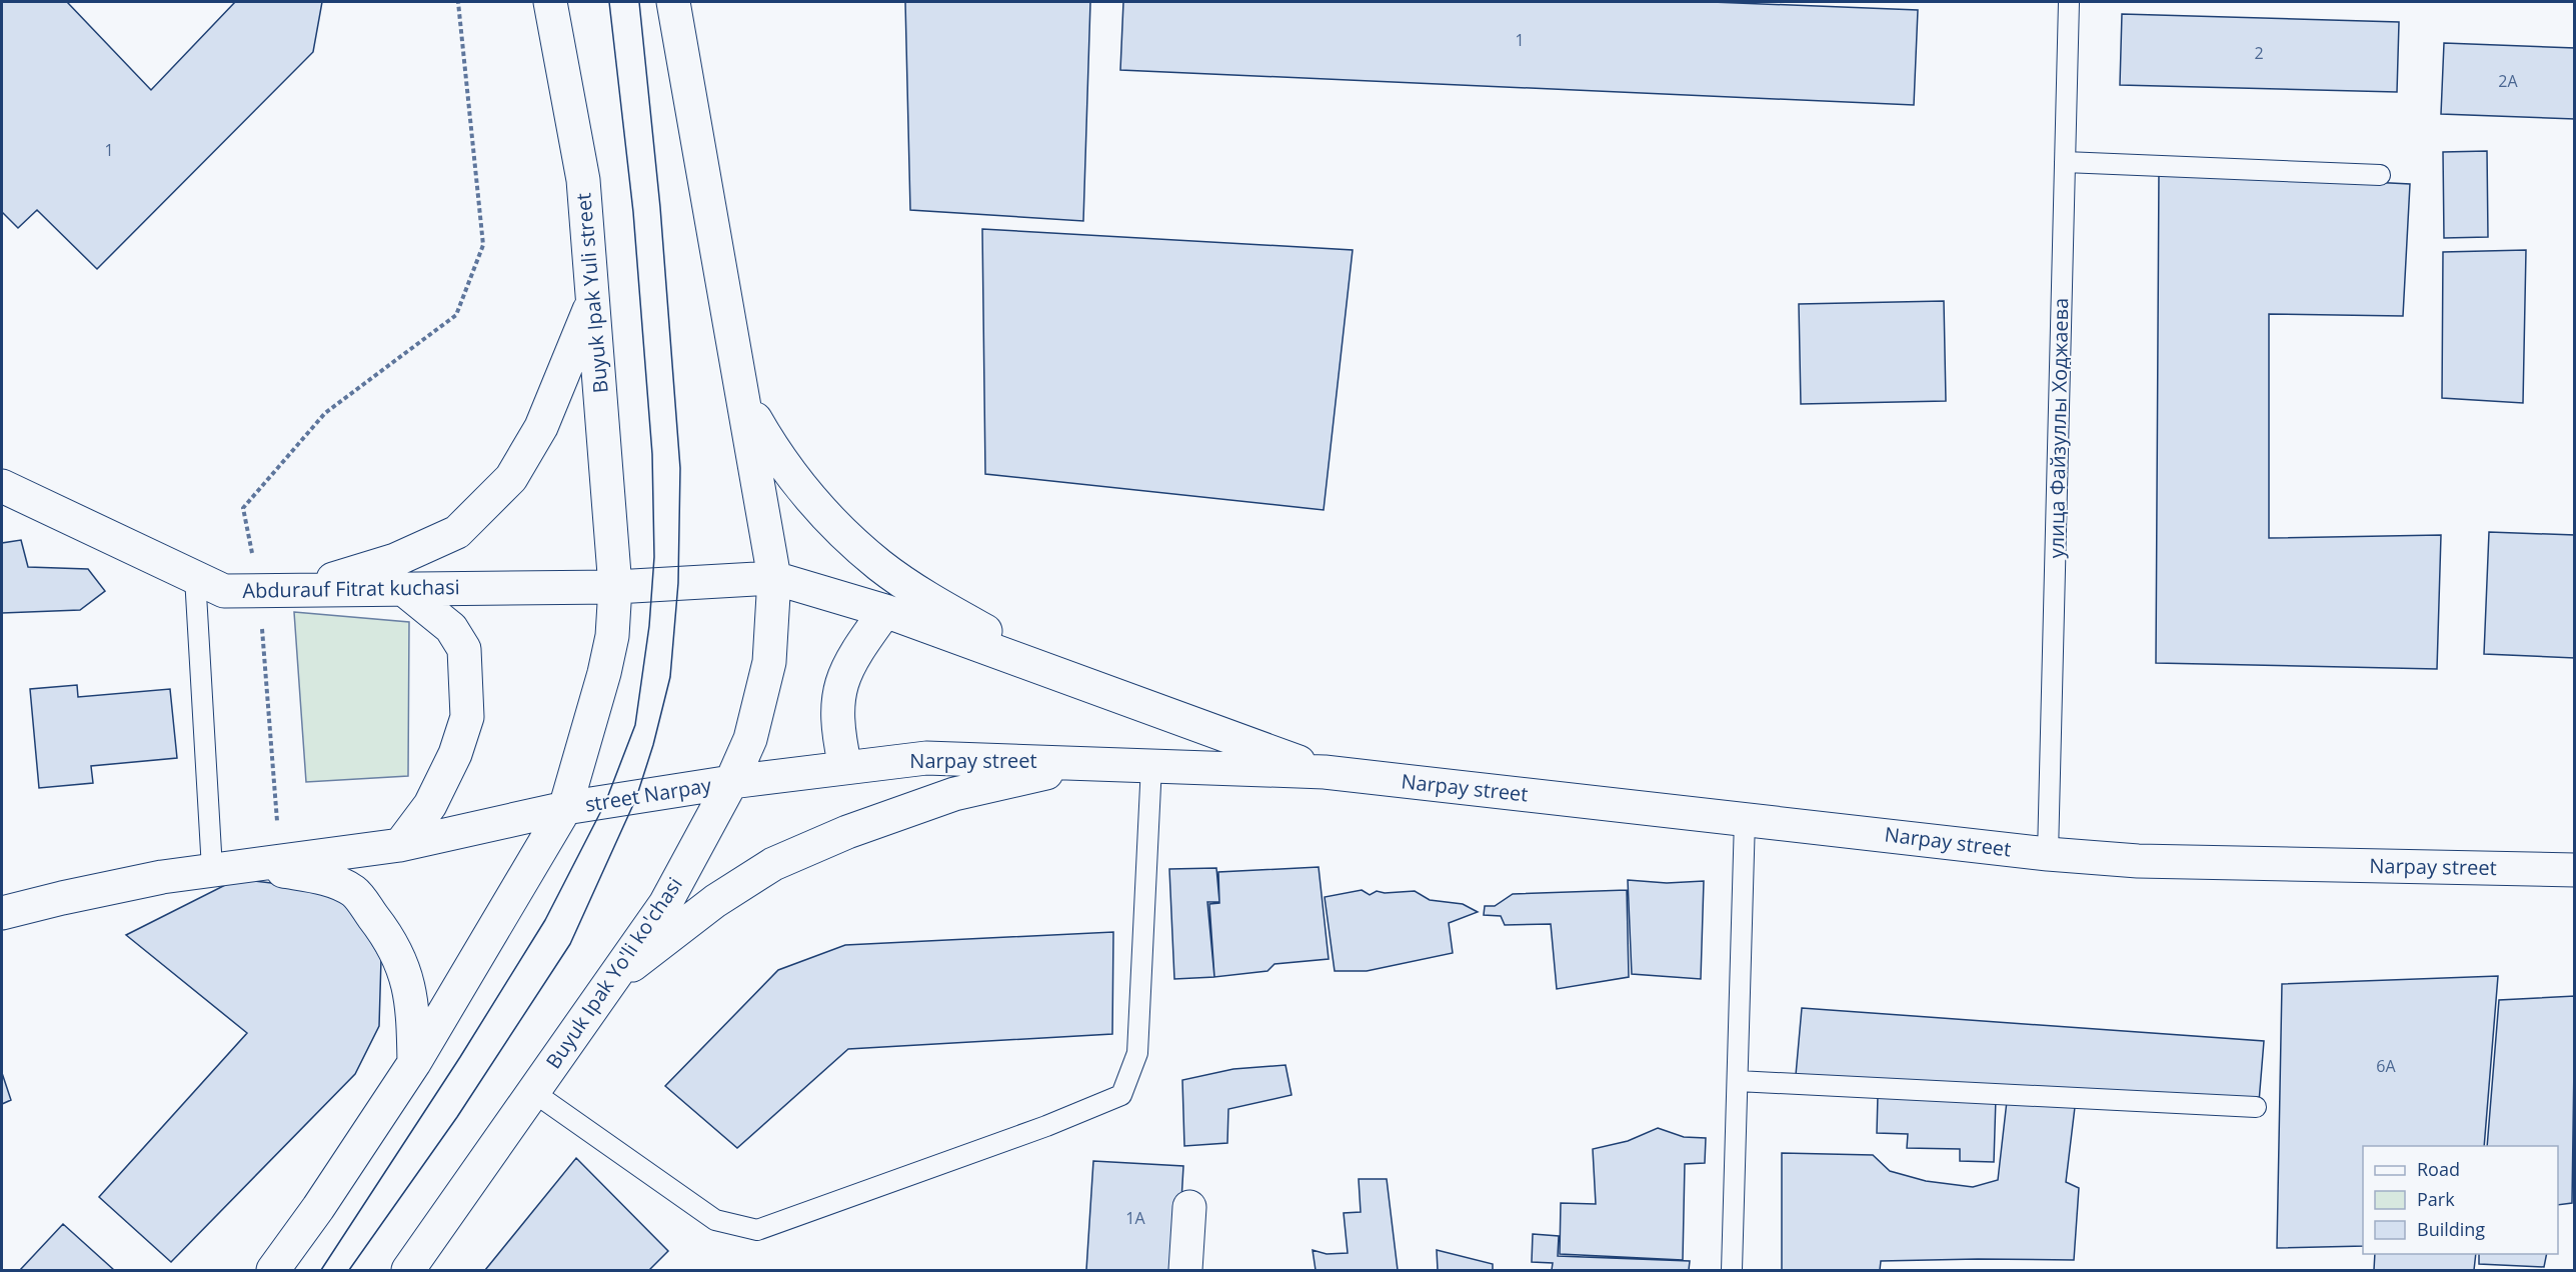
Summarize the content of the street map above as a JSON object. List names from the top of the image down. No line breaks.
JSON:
{"streets":{"main road":["Buyuk Ipak Yuli street","Abdurauf Fitrat kuchasi","Narpay street","street Narpay","Buyuk Ipak Yo'li ko'chasi"],"lane":["улица Файзуллы Ходжаева"]},"crossings":[["Buyuk Ipak Yuli street","Abdurauf Fitrat kuchasi"],["улица Файзуллы Ходжаева","Narpay street"],["Narpay street","street Narpay"],["Narpay street","Buyuk Ipak Yo'li ko'chasi"],["street Narpay","Buyuk Ipak Yo'li ko'chasi"]],"house_numbers":["1","2","2A","1","6A","1A"],"legend":["Road","Park","Building"]}
